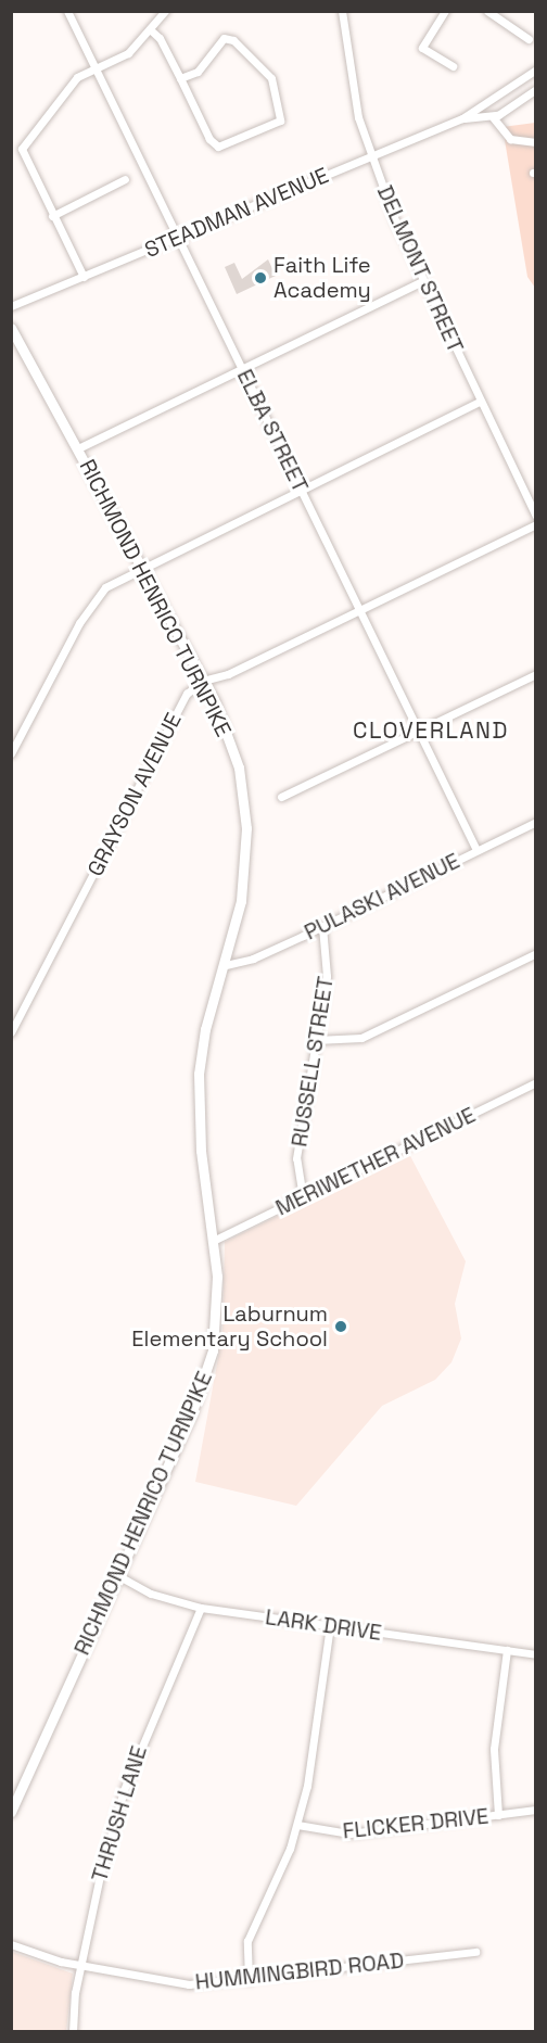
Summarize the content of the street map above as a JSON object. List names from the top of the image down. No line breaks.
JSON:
{"streets":{"main road":["RICHMOND HENRICO TURNPIKE"],"street":["STEADMAN AVENUE","DELMONT STREET","ELBA STREET","GRAYSON AVENUE","PULASKI AVENUE","RUSSELL STREET","MERIWETHER AVENUE","LARK DRIVE","THRUSH LANE","FLICKER DRIVE","HUMMINGBIRD ROAD"]},"crossings":[["STEADMAN AVENUE","DELMONT STREET"],["STEADMAN AVENUE","ELBA STREET"],["ELBA STREET","GRAYSON AVENUE"],["ELBA STREET","PULASKI AVENUE"],["RICHMOND HENRICO TURNPIKE","GRAYSON AVENUE"],["RICHMOND HENRICO TURNPIKE","PULASKI AVENUE"],["RICHMOND HENRICO TURNPIKE","MERIWETHER AVENUE"],["RICHMOND HENRICO TURNPIKE","LARK DRIVE"],["PULASKI AVENUE","RUSSELL STREET"],["RUSSELL STREET","MERIWETHER AVENUE"],["LARK DRIVE","THRUSH LANE"],["THRUSH LANE","HUMMINGBIRD ROAD"]],"districts":["CLOVERLAND"],"places":["Faith Life Academy","Laburnum Elementary School"]}
